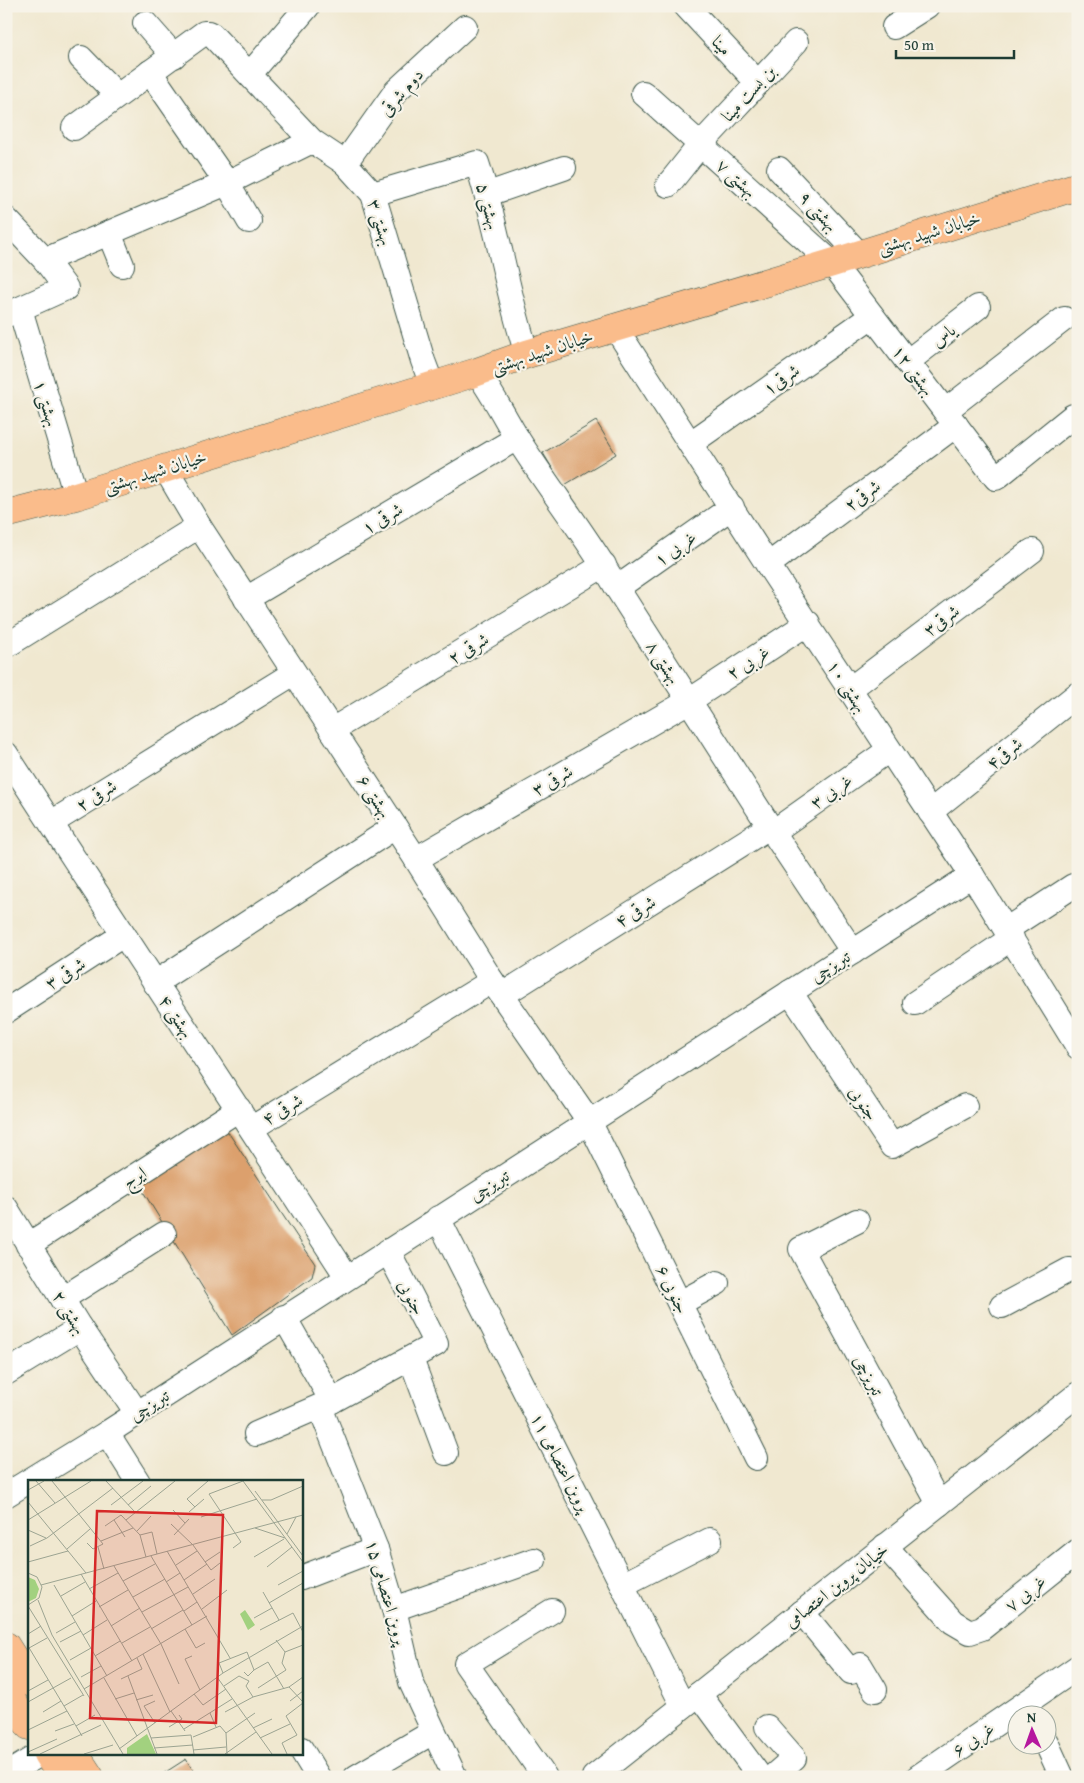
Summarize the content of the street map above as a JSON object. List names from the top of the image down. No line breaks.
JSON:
{"streets":{"main road":["خیابان شهید بهشتی"],"street":["مینا","دوم شرقی","بن بست مینا","بهشتی ۷","بهشتی ۵","بهشتی ۹","بهشتی ۳","یاس","بهشتی ۱۲","شرقی۱","بهشتی ۱","شرقی۲","شرقی ۱","غربی ۱","شرقی۳","شرقی ۲","بهشتی ۸","غربی ۲","بهشتی ۱۰","شرقی۴","شرقی ۳","غربی ۳","بهشتی ۶","شرقی ۴","تبریزچی","۳ شرقی","بهشتی ۴","جنوبی","ایرج","جنوبی ۶","بهشتی ۲","پروین اعتصامی ۱۱","خیابان پروین اعتصامی","پروین اعتصامی ۱۵","غربی ۷","غربی ۶"]},"crossings":[["مینا","بن بست مینا"],["دوم شرقی","بهشتی ۳"],["بن بست مینا","بهشتی ۷"],["بهشتی ۷","خیابان شهید بهشتی"],["بهشتی ۷","بهشتی ۱۲"],["بهشتی ۵","بهشتی ۳"],["بهشتی ۵","خیابان شهید بهشتی"],["بهشتی ۹","خیابان شهید بهشتی"],["بهشتی ۳","خیابان شهید بهشتی"],["خیابان شهید بهشتی","بهشتی ۱۲"],["خیابان شهید بهشتی","بهشتی ۱"],["خیابان شهید بهشتی","بهشتی ۸"],["خیابان شهید بهشتی","بهشتی ۱۰"],["خیابان شهید بهشتی","بهشتی ۶"],["یاس","بهشتی ۱۲"],["بهشتی ۱۲","شرقی۱"],["بهشتی ۱۲","شرقی۲"],["شرقی۱","بهشتی ۱۰"],["شرقی۲","بهشتی ۱۰"],["شرقی ۱","بهشتی ۸"],["شرقی ۱","بهشتی ۶"],["غربی ۱","بهشتی ۸"],["غربی ۱","بهشتی ۱۰"],["شرقی۳","بهشتی ۱۰"],["شرقی ۲","بهشتی ۸"],["شرقی ۲","بهشتی ۶"],["شرقی ۲","بهشتی ۴"],["بهشتی ۸","غربی ۲"],["بهشتی ۸","شرقی ۳"],["بهشتی ۸","غربی ۳"],["بهشتی ۸","شرقی ۴"],["بهشتی ۸","تبریزچی"],["غربی ۲","بهشتی ۱۰"],["غربی ۲","شرقی ۳"],["بهشتی ۱۰","شرقی۴"],["بهشتی ۱۰","غربی ۳"],["بهشتی ۱۰","تبریزچی"],["شرقی ۳","بهشتی ۶"],["غربی ۳","شرقی ۴"],["بهشتی ۶","شرقی ۴"],["بهشتی ۶","تبریزچی"],["بهشتی ۶","جنوبی ۶"],["شرقی ۴","بهشتی ۴"],["تبریزچی","بهشتی ۴"],["تبریزچی","جنوبی"],["تبریزچی","جنوبی ۶"],["تبریزچی","بهشتی ۲"],["تبریزچی","پروین اعتصامی ۱۱"],["تبریزچی","خیابان پروین اعتصامی"],["۳ شرقی","بهشتی ۴"],["بهشتی ۴","ایرج"],["ایرج","بهشتی ۲"],["پروین اعتصامی ۱۱","خیابان پروین اعتصامی"],["خیابان پروین اعتصامی","غربی ۷"]],"scale_bar":"50 m","north":"top"}
